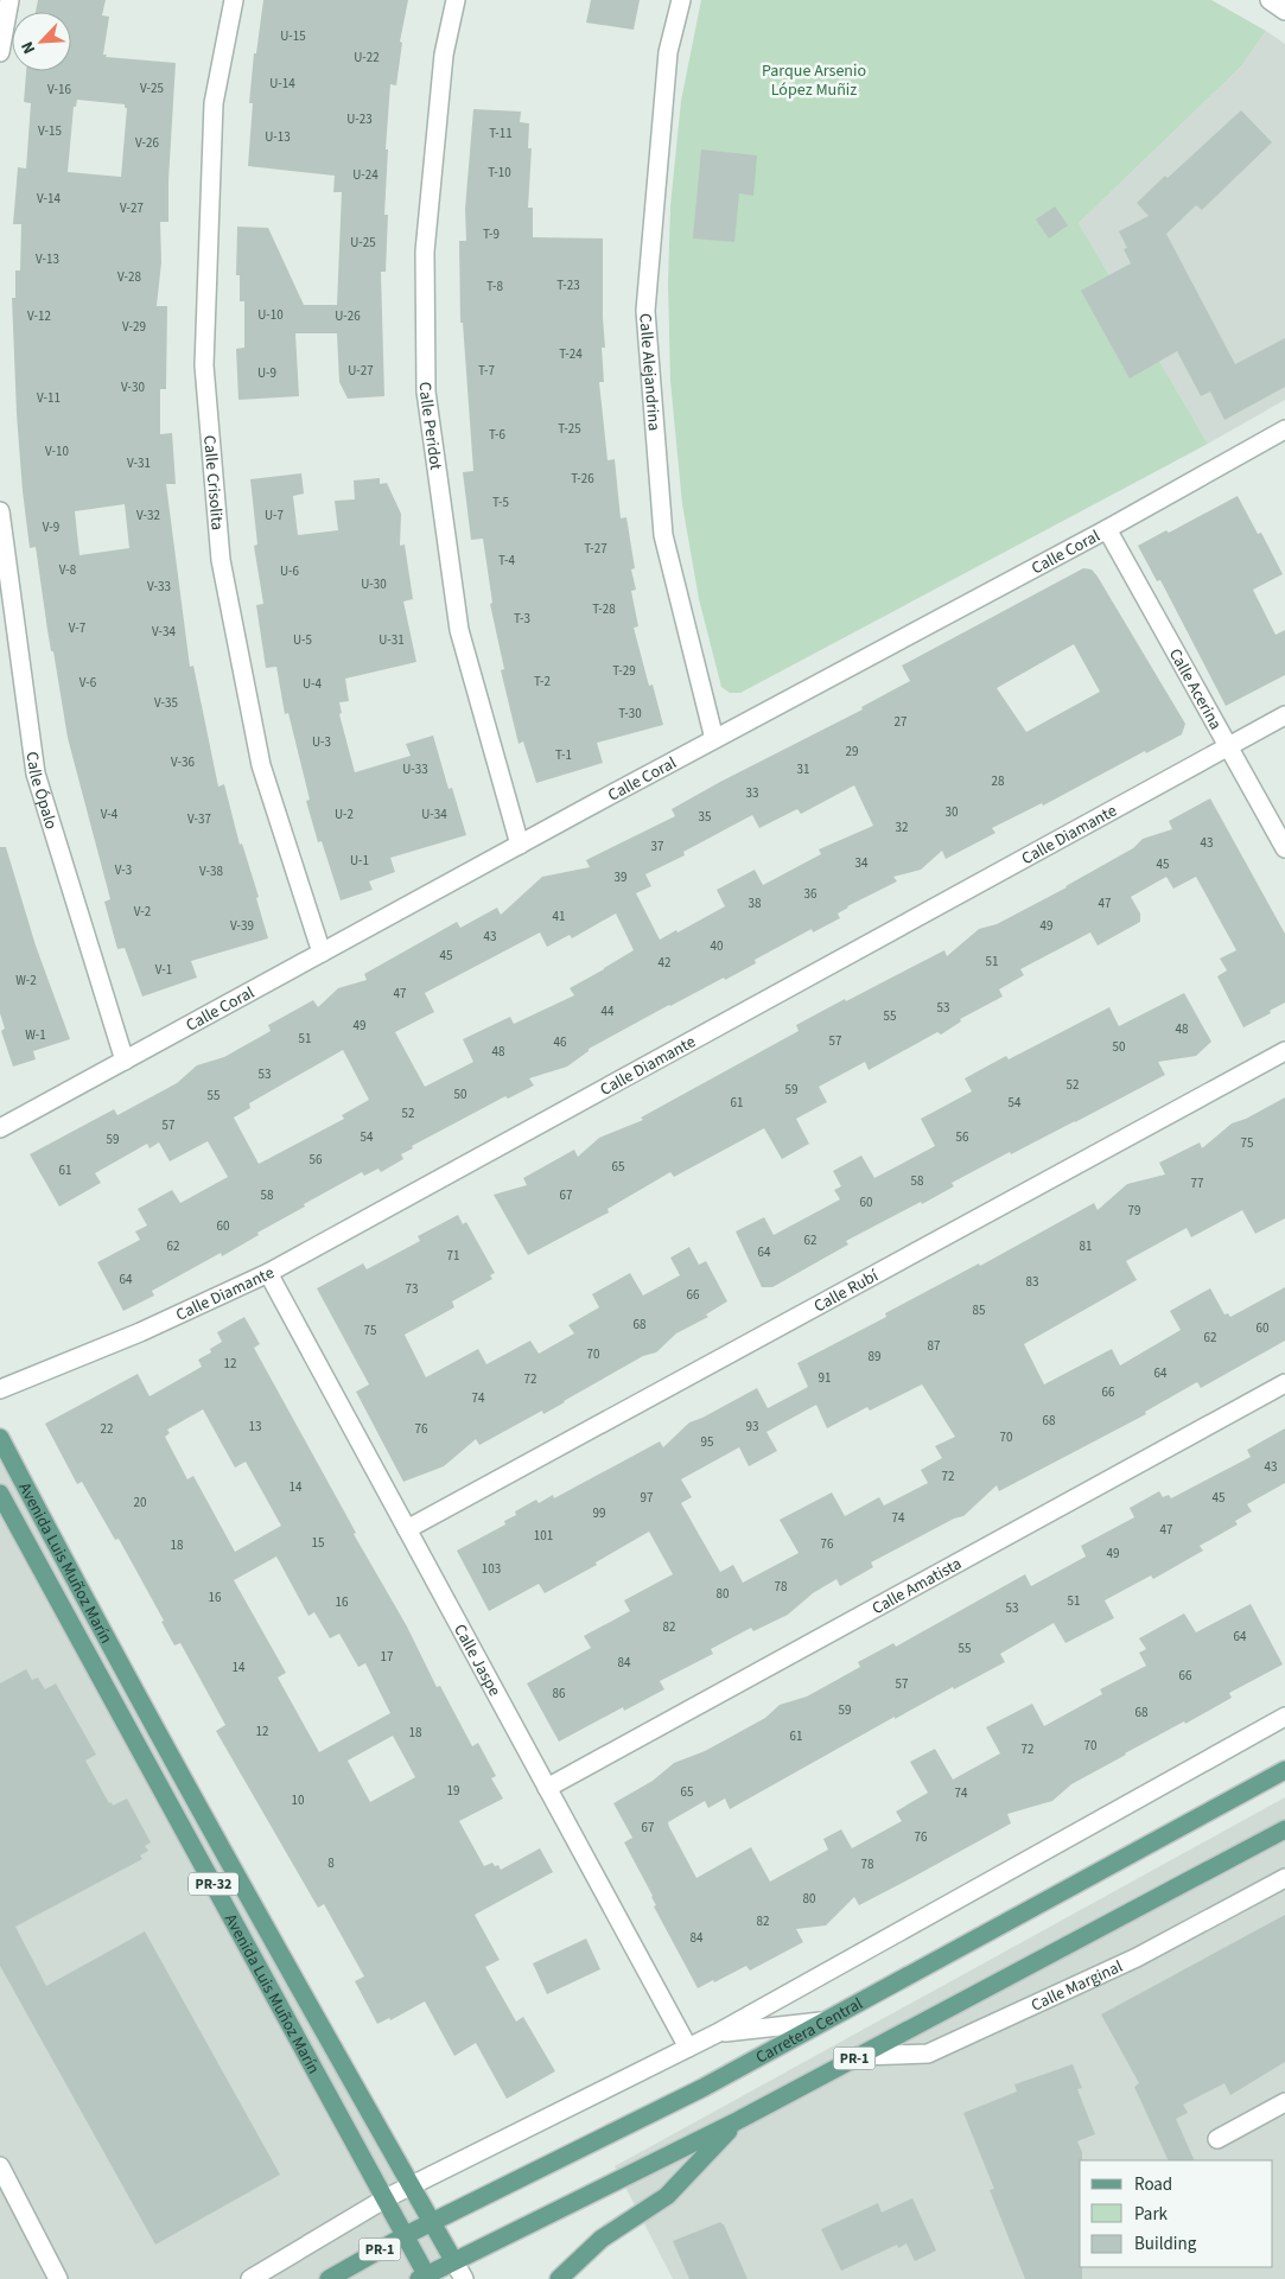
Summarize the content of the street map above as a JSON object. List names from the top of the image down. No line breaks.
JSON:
{"streets":{"main road":["Avenida Luis Muñoz Marín","PR-32","Carretera Central","PR-1"],"street":["Calle Alejandrina","Calle Peridot","Calle Crisolita","Calle Coral","Calle Acerina","Calle Ópalo","Calle Diamante","Calle Rubí","Calle Amatista","Calle Jaspe","Calle Marginal"]},"crossings":[["Calle Alejandrina","Calle Coral"],["Calle Peridot","Calle Coral"],["Calle Crisolita","Calle Coral"],["Calle Coral","Calle Acerina"],["Calle Coral","Calle Ópalo"],["Calle Acerina","Calle Diamante"],["Calle Diamante","Calle Jaspe"],["Calle Rubí","Calle Jaspe"],["Avenida Luis Muñoz Marín","Carretera Central"],["Avenida Luis Muñoz Marín","PR-1"],["Calle Amatista","Calle Jaspe"],["Calle Marginal","PR-1"]],"parks":["Parque Arsenio López Muñiz"],"house_numbers":["U-15","U-22","U-14","V-25","V-16","U-23","V-15","T-11","U-13","V-26","T-10","U-24","V-14","V-27","T-9","U-25","V-13","V-28","T-23","T-8","U-10","V-12","U-26","V-29","T-24","U-27","T-7","U-9","V-30","V-11","T-25","T-6","V-10","V-31","T-26","T-5","V-32","U-7","V-9","T-27","T-4","V-8","U-6","U-30","V-33","T-28","T-3","V-7","V-34","U-5","U-31","T-29","T-2","V-6","U-4","V-35","T-30","27","U-3","29","T-1","V-36","U-33","31","28","33","30","V-4","U-2","U-34","35","V-37","32","43","37","U-1","34","45","V-3","V-38","39","36","38","47","V-2","41","V-39","49","43","40","45","51","42","V-1","W-2","47","53","44","55","49","48","W-1","51","57","46","50","48","53","52","59","50","55","61","54","52","57","54","56","59","75","56","65","61","58","77","58","67","60","79","60","62","62","81","64","71","64","83","73","66","85","68","60","75","62","87","70","89","12","64","91","72","66","74","68","13","93","22","76","70","95","43","72","14","97","45","20","99","74","47","101","15","76","18","49","103","78","80","16","51","16","53","82","64","55","17","84","14","66","57","86","59","68","12","18","61","70","72","19","65","74","10","67","76","8","78","80","82","84"],"legend":["Road","Park","Building"],"north":"bottom left"}
